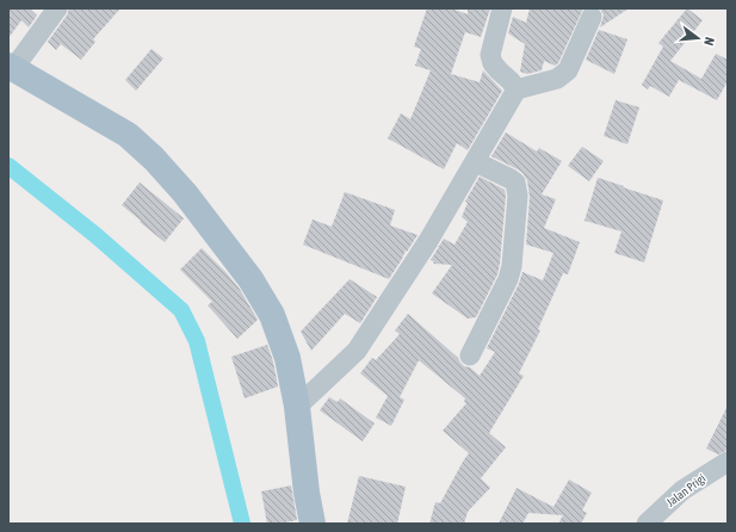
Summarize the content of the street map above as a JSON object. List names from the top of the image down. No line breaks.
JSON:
{"streets":{"street":["Jalan Prigi"]},"north":"right"}
